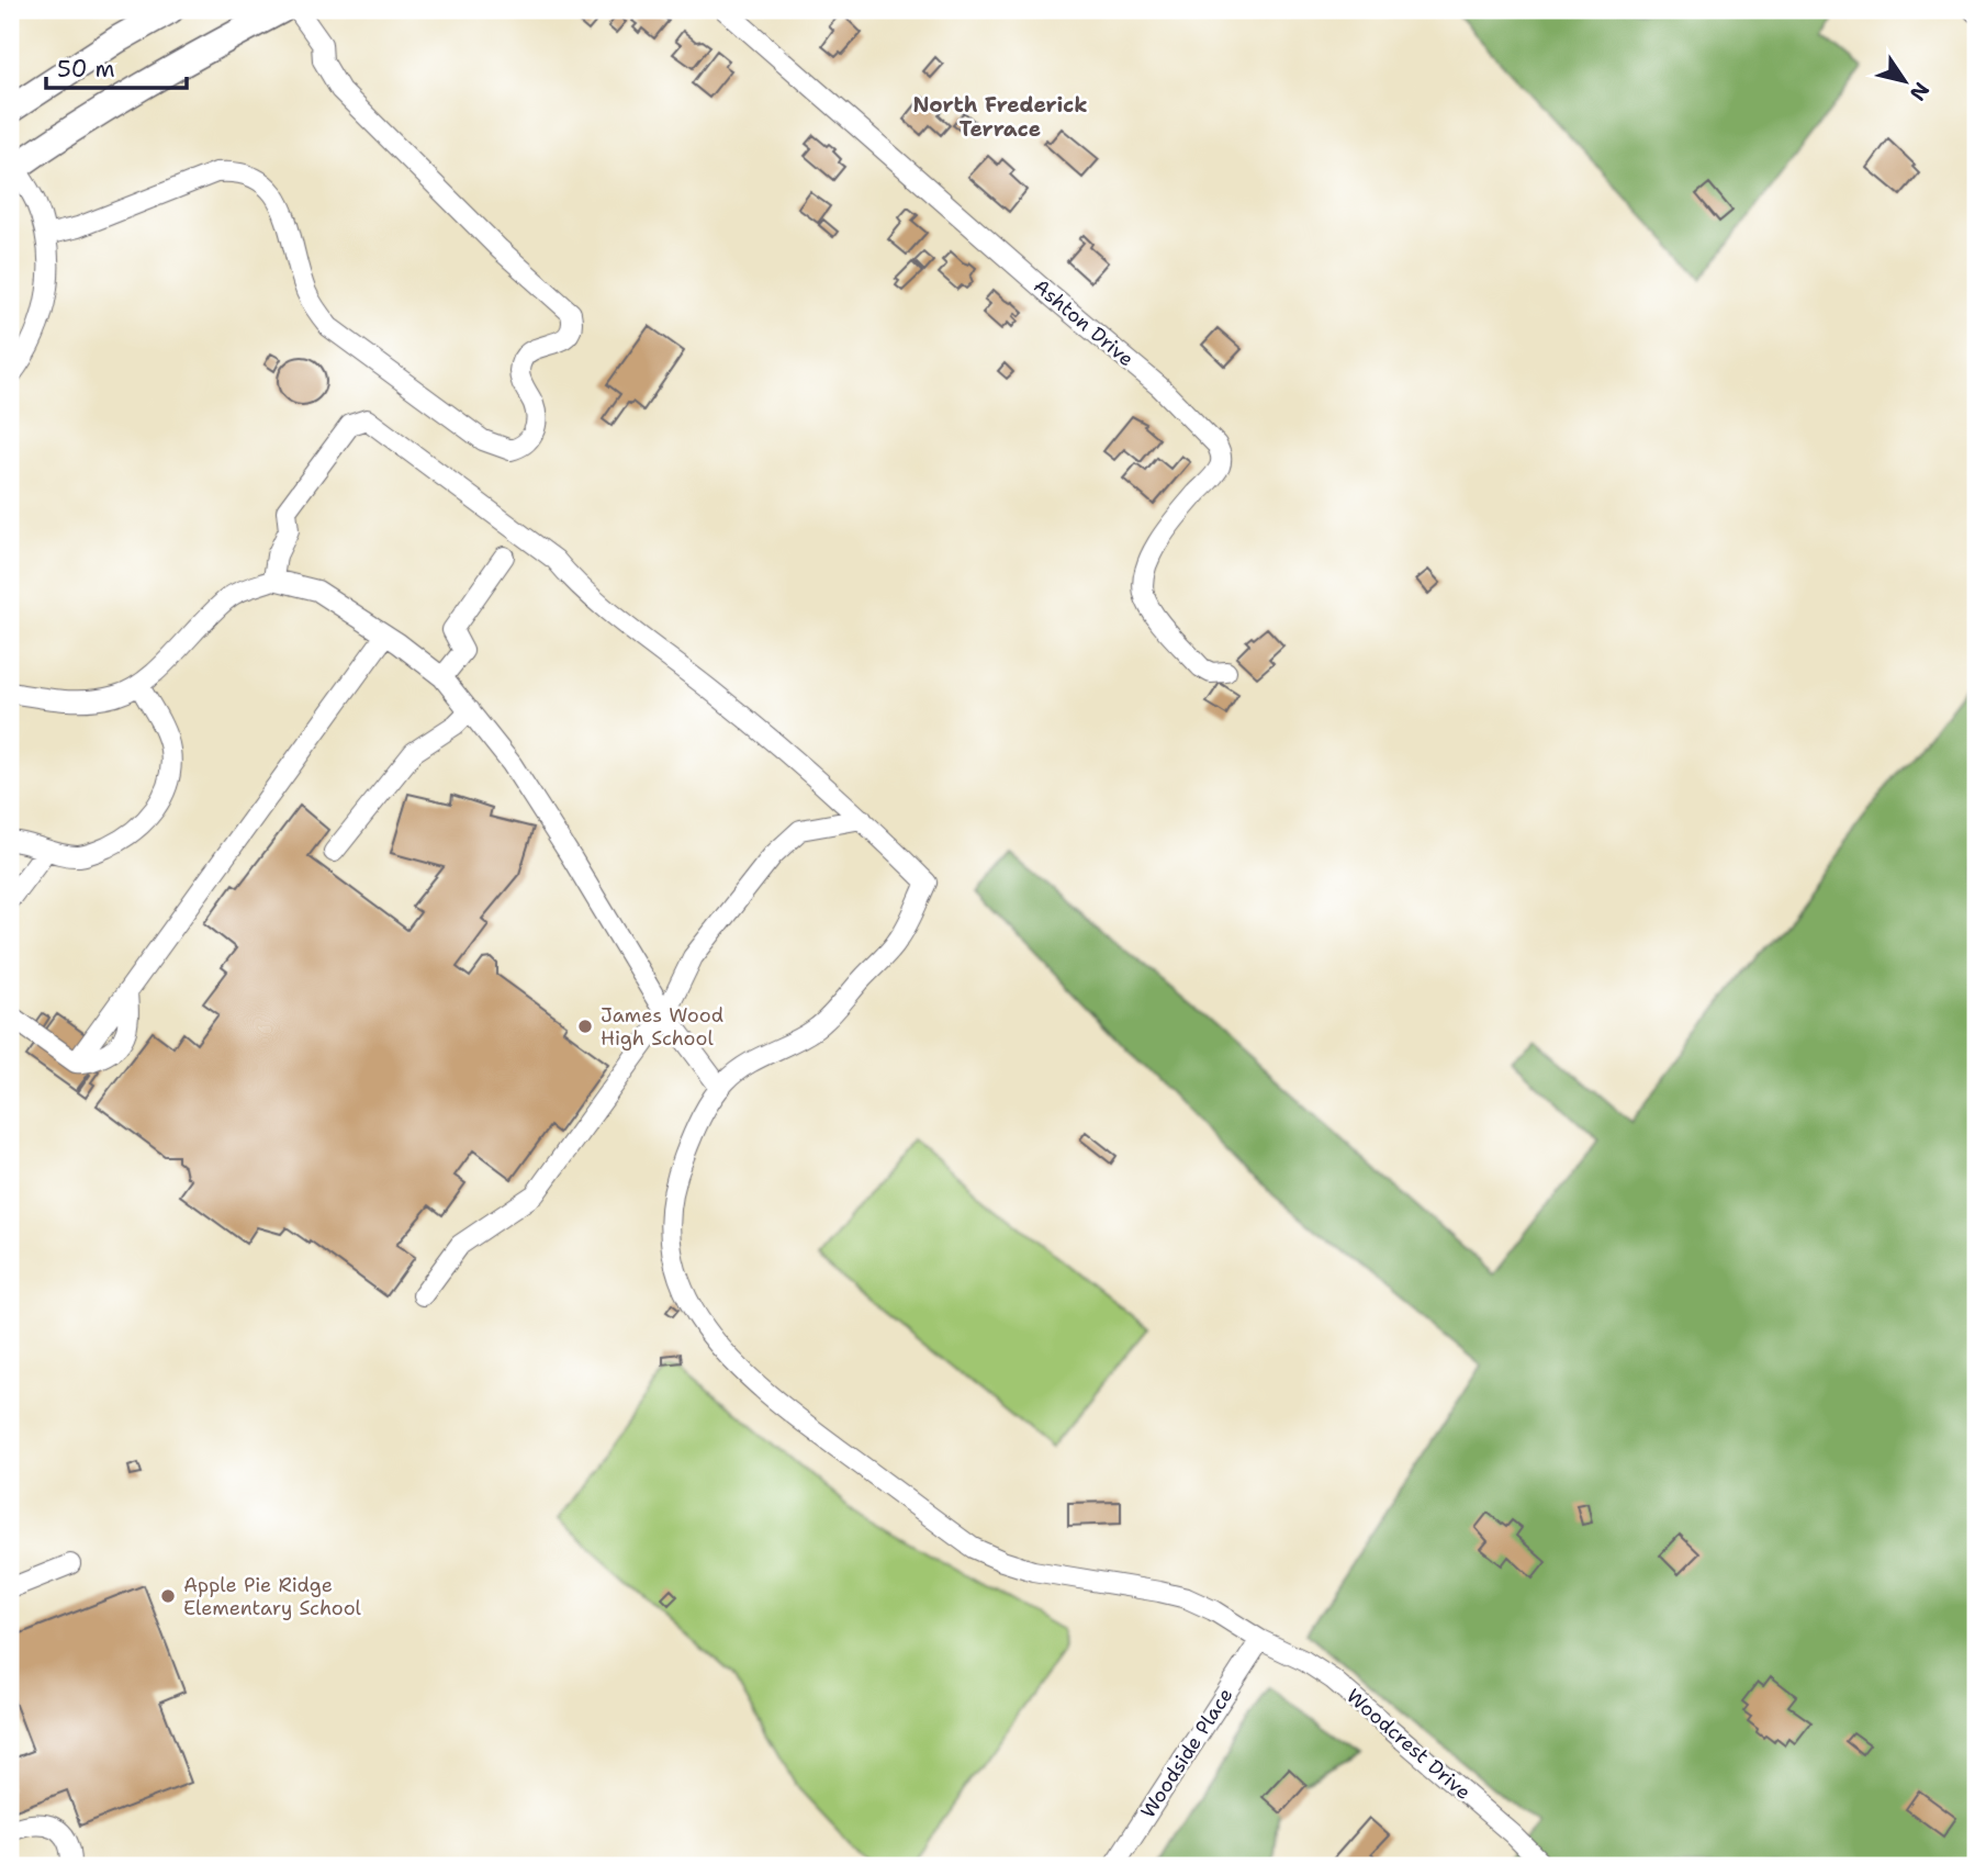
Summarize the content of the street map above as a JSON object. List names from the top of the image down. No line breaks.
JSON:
{"streets":{"street":["Ashton Drive","Woodcrest Drive","Woodside Place"]},"crossings":[["Woodcrest Drive","Woodside Place"]],"districts":["North Frederick Terrace"],"places":["James Wood High School","Apple Pie Ridge Elementary School"],"scale_bar":"50 m","north":"bottom right"}
